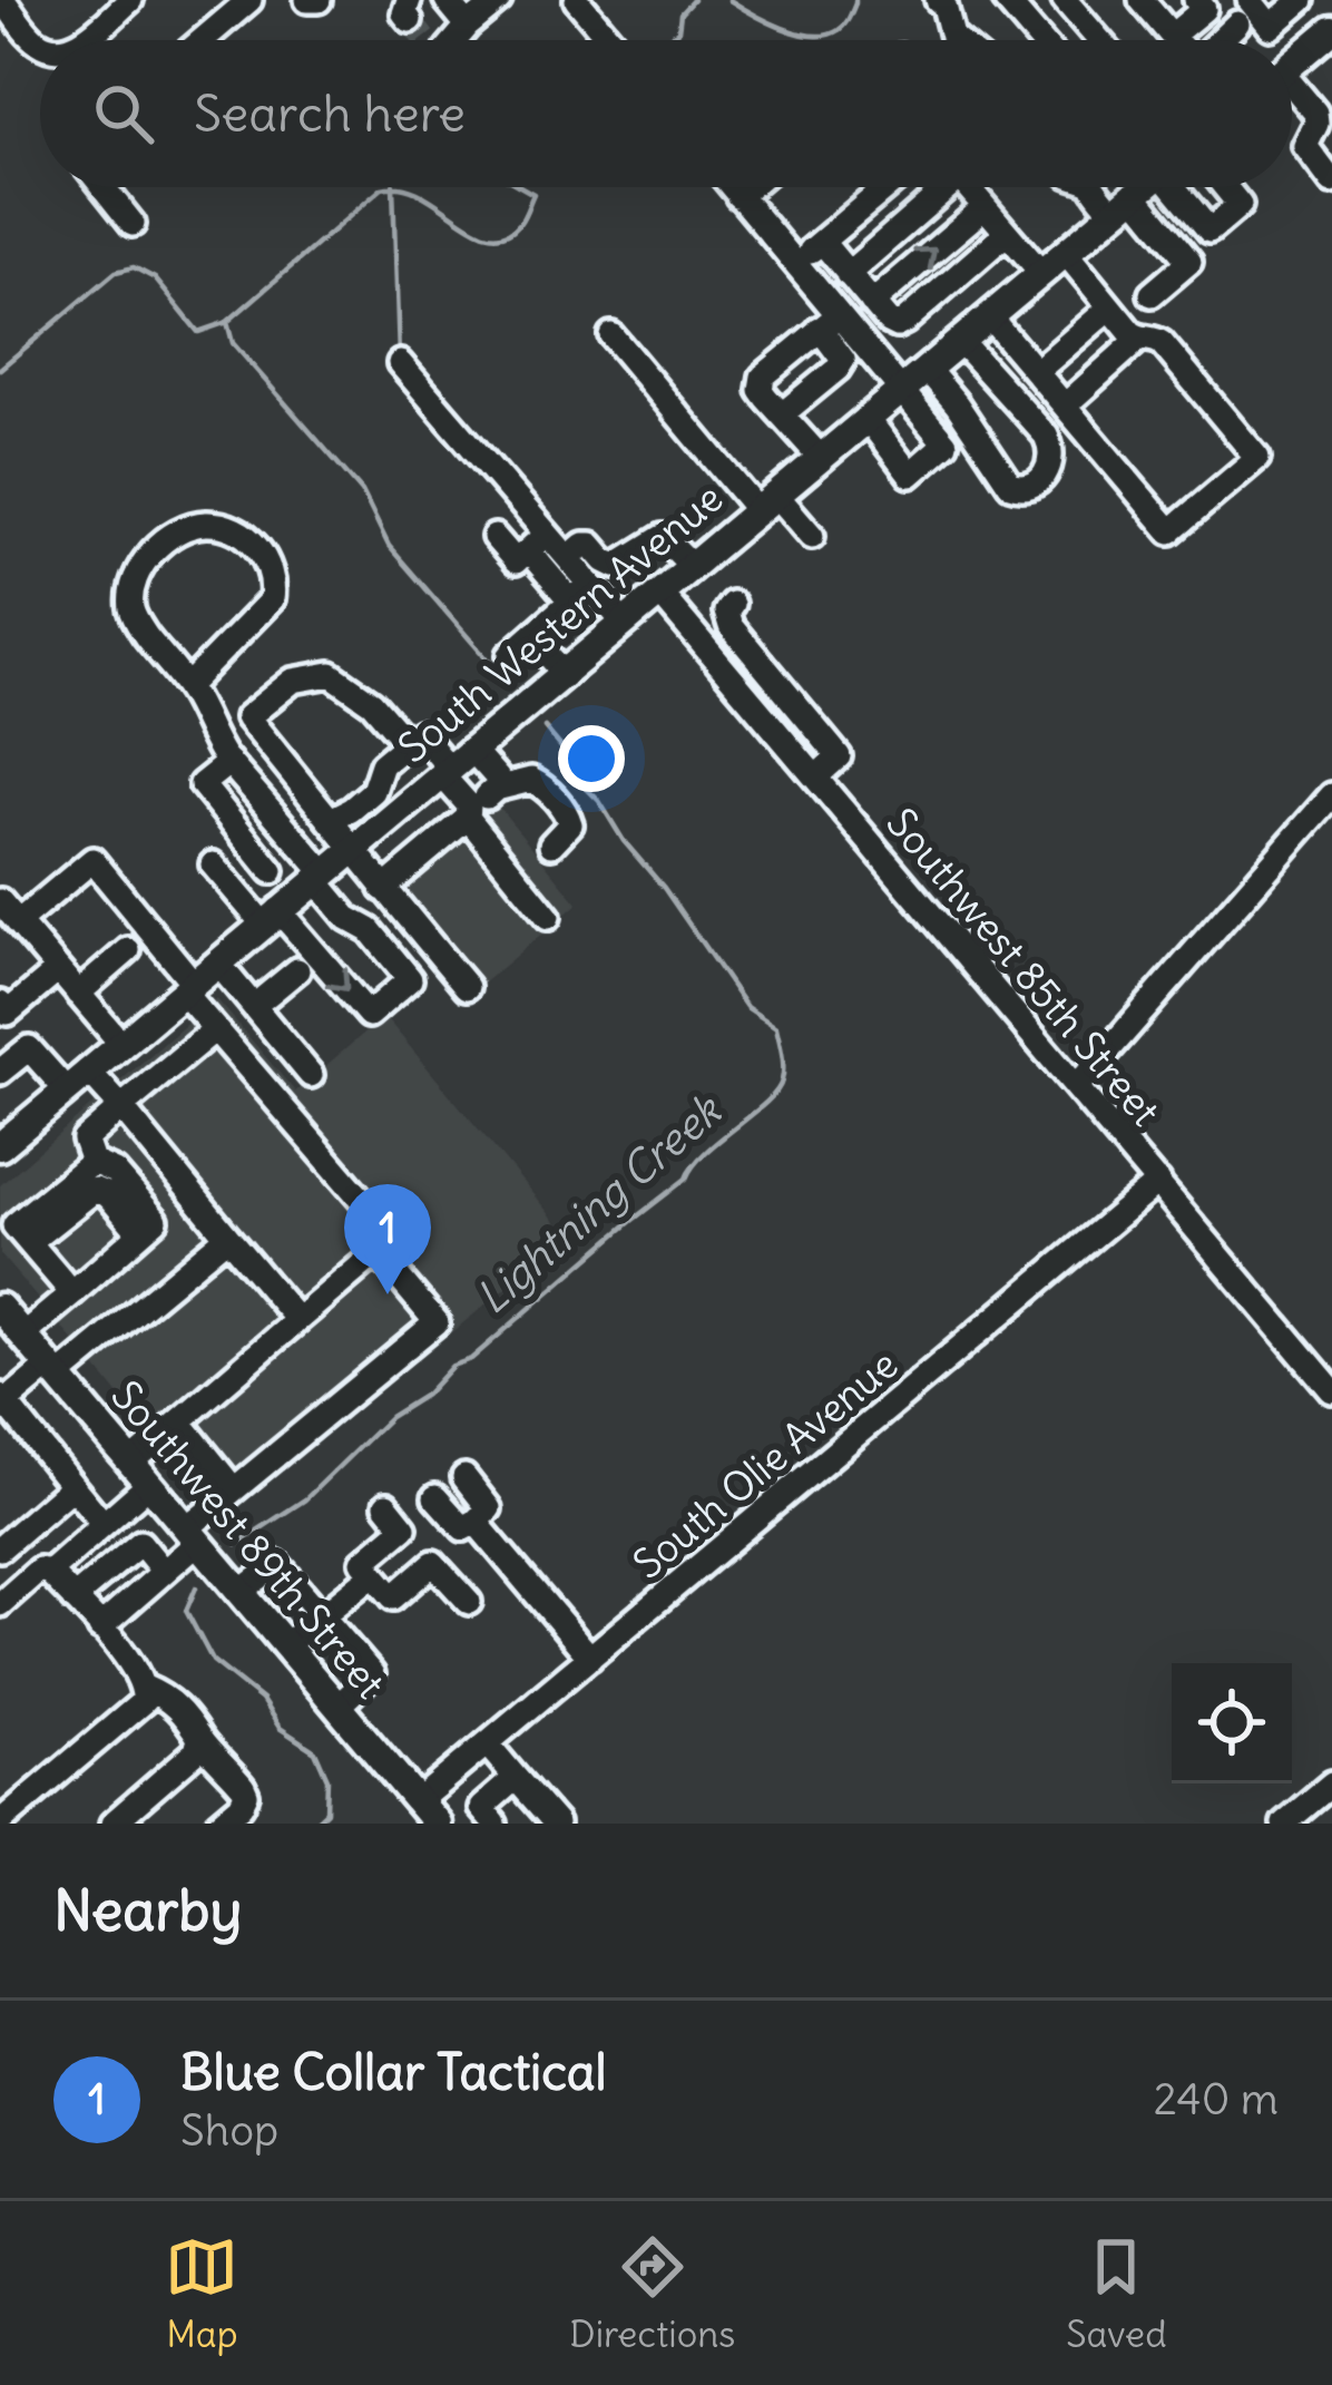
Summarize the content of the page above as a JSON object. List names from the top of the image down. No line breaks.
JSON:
{"streets":{"main road":["South Western Avenue","Southwest 89th Street"],"street":["Southwest 85th Street","South Olie Avenue"]},"crossings":[["South Western Avenue","Southwest 85th Street"],["Southwest 85th Street","South Olie Avenue"],["South Olie Avenue","Southwest 89th Street"]],"water":["Lightning Creek"],"page":{"search":"Search here","pins":"1","heading":"Nearby","list":[{"mark":"1","name":"Blue Collar Tactical","note":"Shop","value":"240 m"}],"nav":["Map","Directions","Saved"]}}
